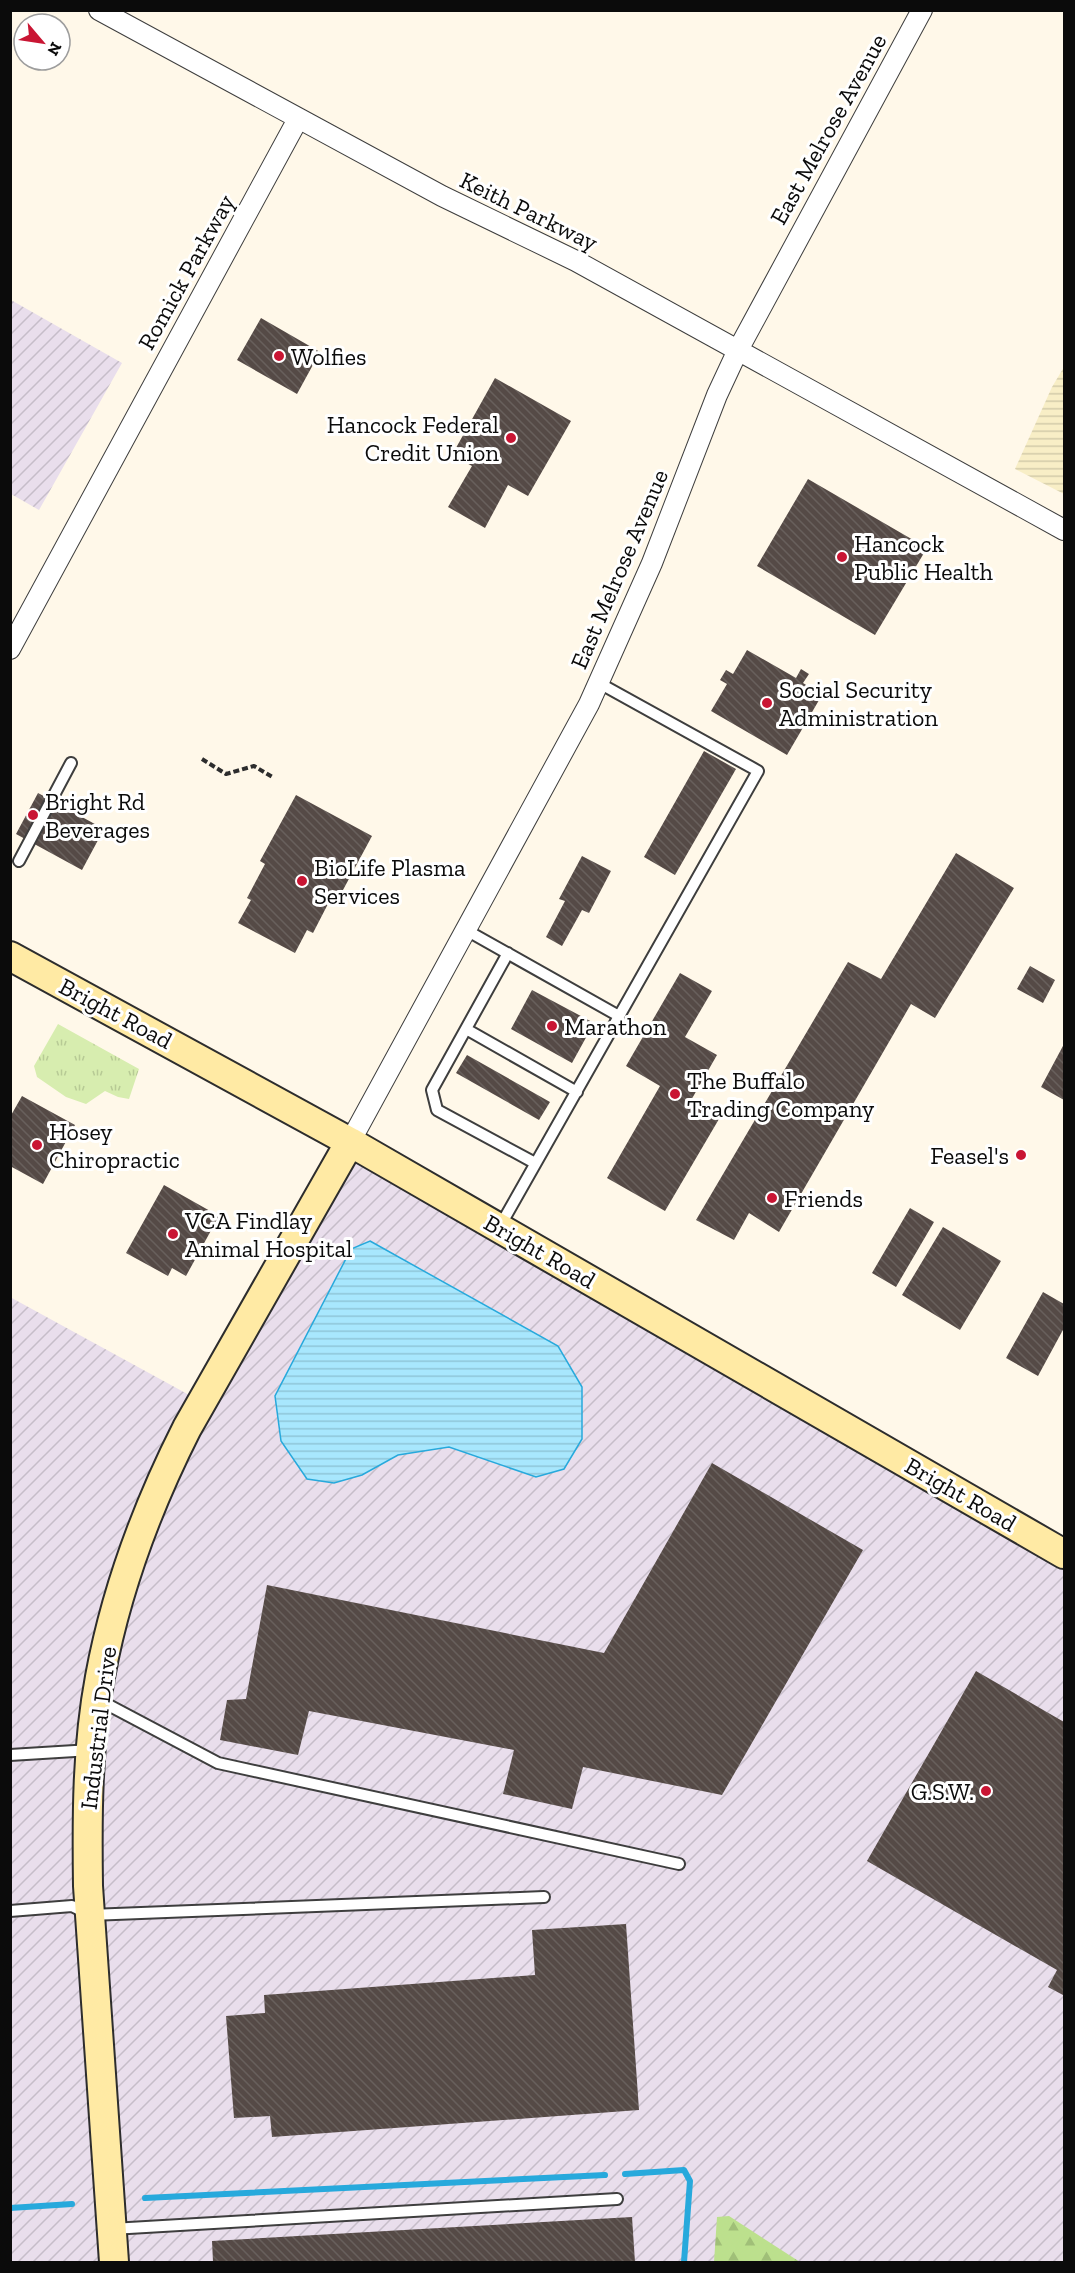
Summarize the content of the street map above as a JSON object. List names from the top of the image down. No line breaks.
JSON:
{"streets":{"main road":["Bright Road","Industrial Drive"],"street":["East Melrose Avenue","Keith Parkway","Romick Parkway"]},"crossings":[["East Melrose Avenue","Keith Parkway"],["East Melrose Avenue","Bright Road"],["East Melrose Avenue","Industrial Drive"],["Keith Parkway","Romick Parkway"],["Bright Road","Industrial Drive"]],"places":["Wolfies","Hancock Federal Credit Union","Hancock Public Health","Social Security Administration","Bright Rd Beverages","BioLife Plasma Services","Marathon","The Buffalo Trading Company","Hosey Chiropractic","Feasel's","Friends","VCA Findlay Animal Hospital","G.S.W."],"north":"bottom right"}
